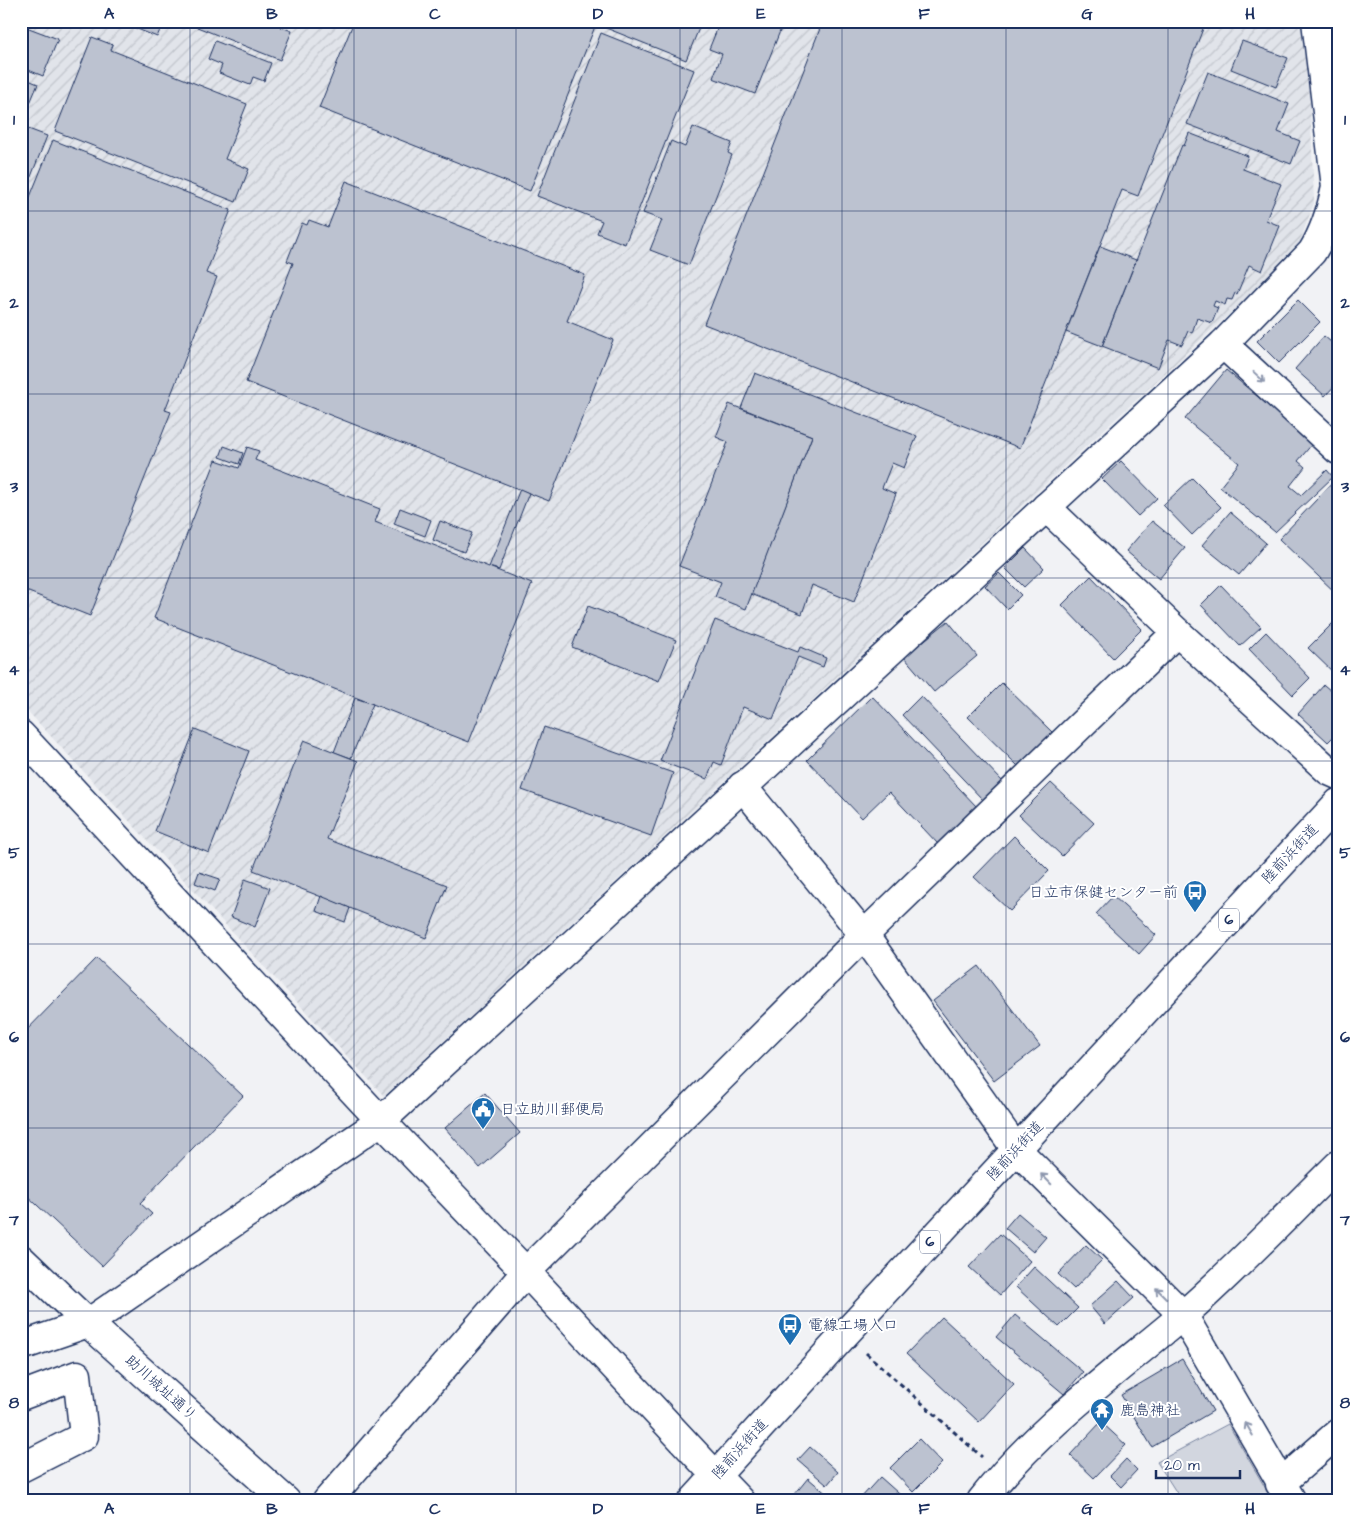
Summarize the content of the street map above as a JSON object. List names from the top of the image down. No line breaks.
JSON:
{"streets":{"main road":["陸前浜街道","6","助川城址通り"]},"places":{"bus stop":["日立市保健センター前","電線工場入口"],"public building":["日立助川郵便局"],"temple":["鹿島神社"]},"scale_bar":"20 m","grid":{"columns":["A","B","C","D","E","F","G","H"],"rows":["1","2","3","4","5","6","7","8"]}}
